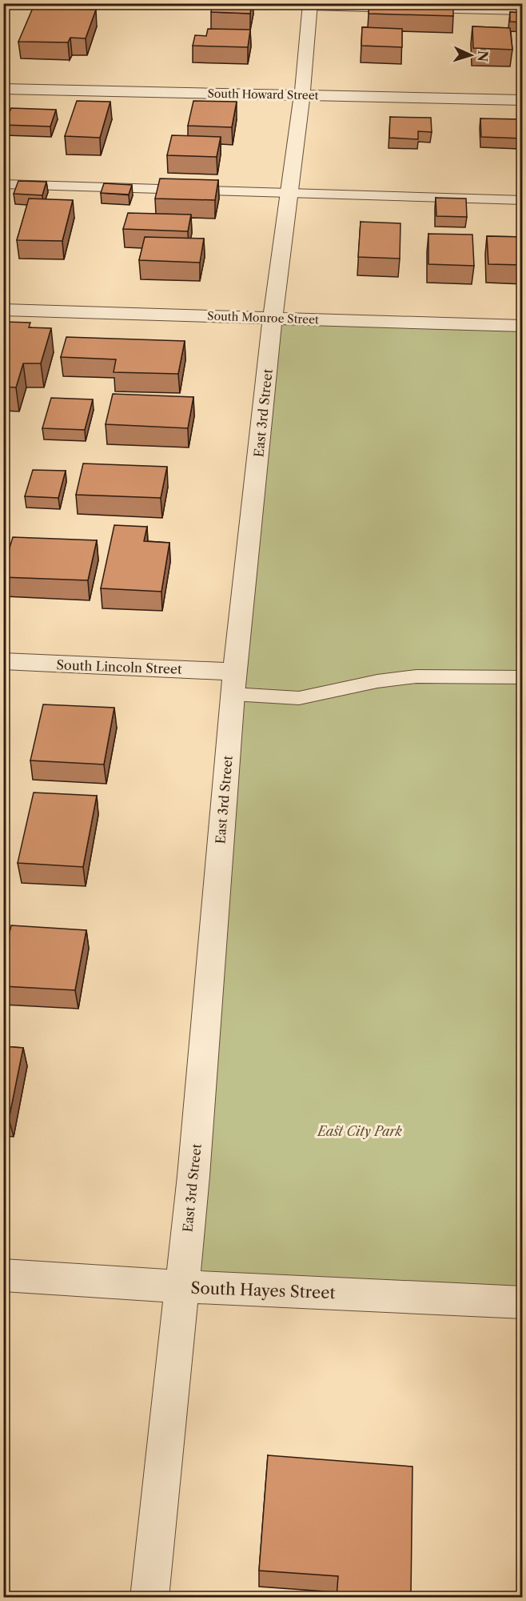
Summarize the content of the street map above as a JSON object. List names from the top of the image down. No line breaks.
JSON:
{"streets":{"street":["South Howard Street","South Monroe Street","East 3rd Street","South Lincoln Street","South Hayes Street"]},"crossings":[["South Howard Street","East 3rd Street"],["South Monroe Street","East 3rd Street"],["East 3rd Street","South Lincoln Street"],["East 3rd Street","South Hayes Street"]],"parks":["East City Park"],"north":"right"}
